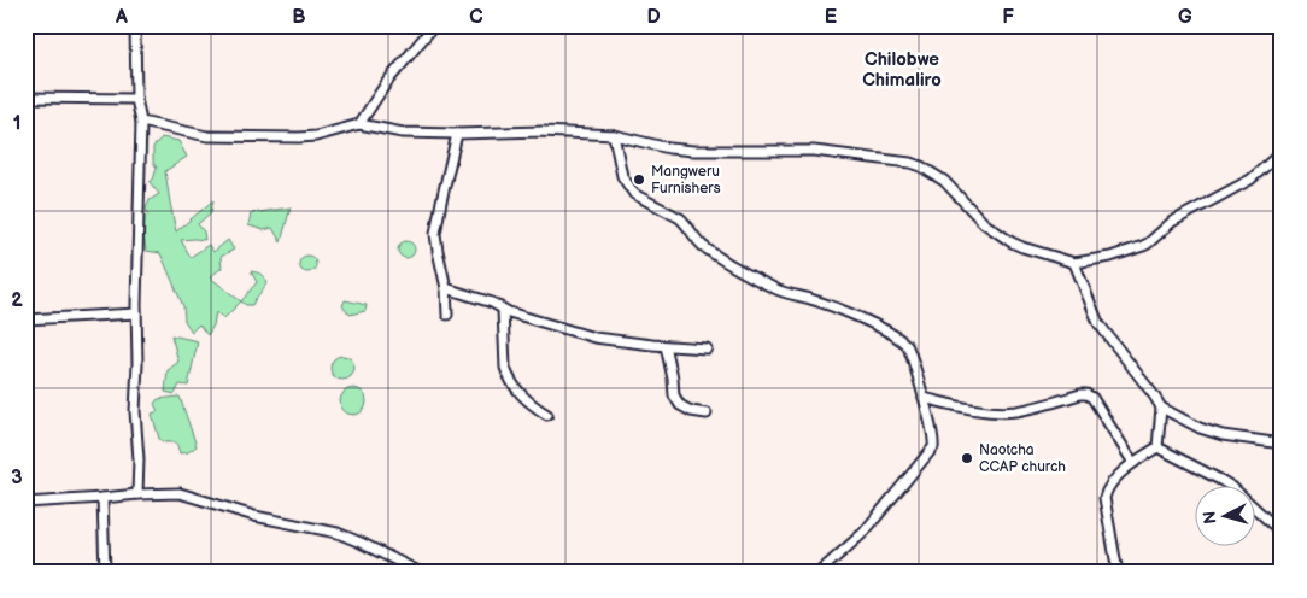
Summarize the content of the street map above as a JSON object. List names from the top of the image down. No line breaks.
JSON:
{"districts":["Chilobwe Chimaliro"],"places":["Mangweru Furnishers","Naotcha CCAP church"],"north":"left","grid":{"columns":["A","B","C","D","E","F","G"],"rows":["1","2","3"]}}
